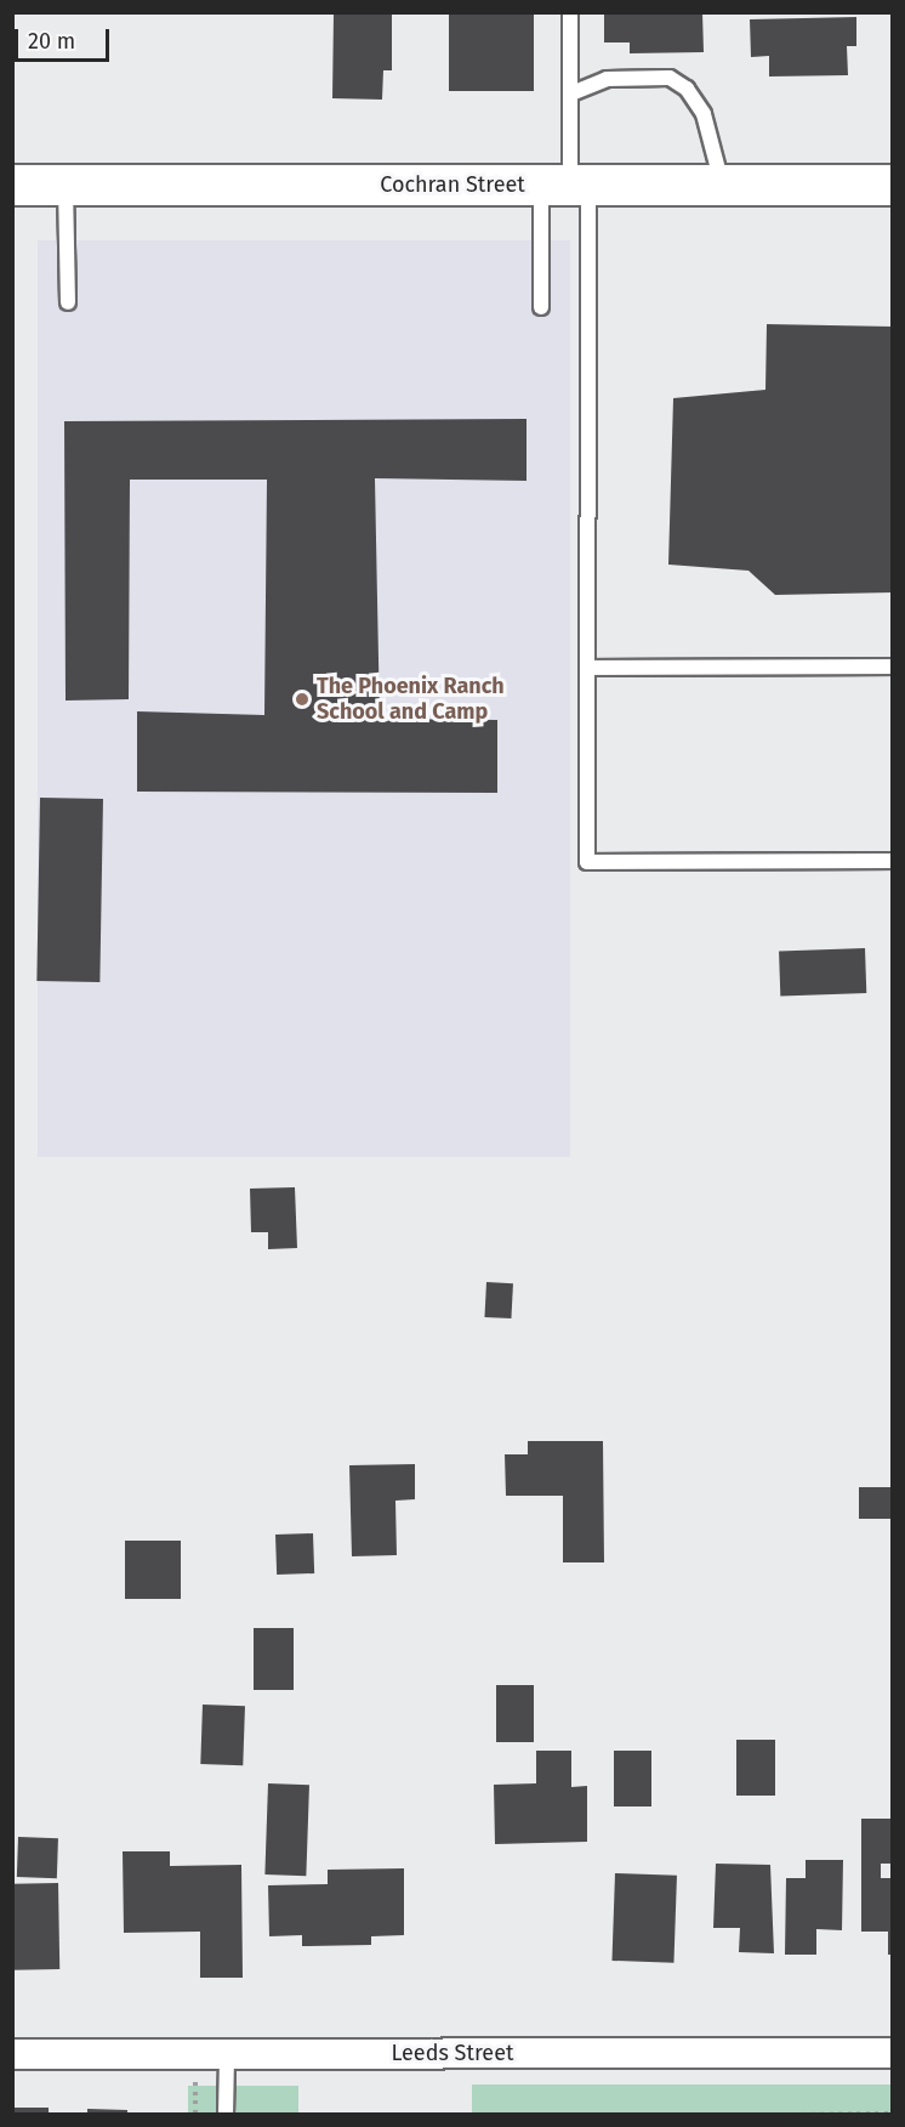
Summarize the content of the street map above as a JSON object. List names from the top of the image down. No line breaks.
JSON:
{"streets":{"main road":["Cochran Street"],"street":["Leeds Street"]},"places":["The Phoenix Ranch School and Camp"],"scale_bar":"20 m"}
